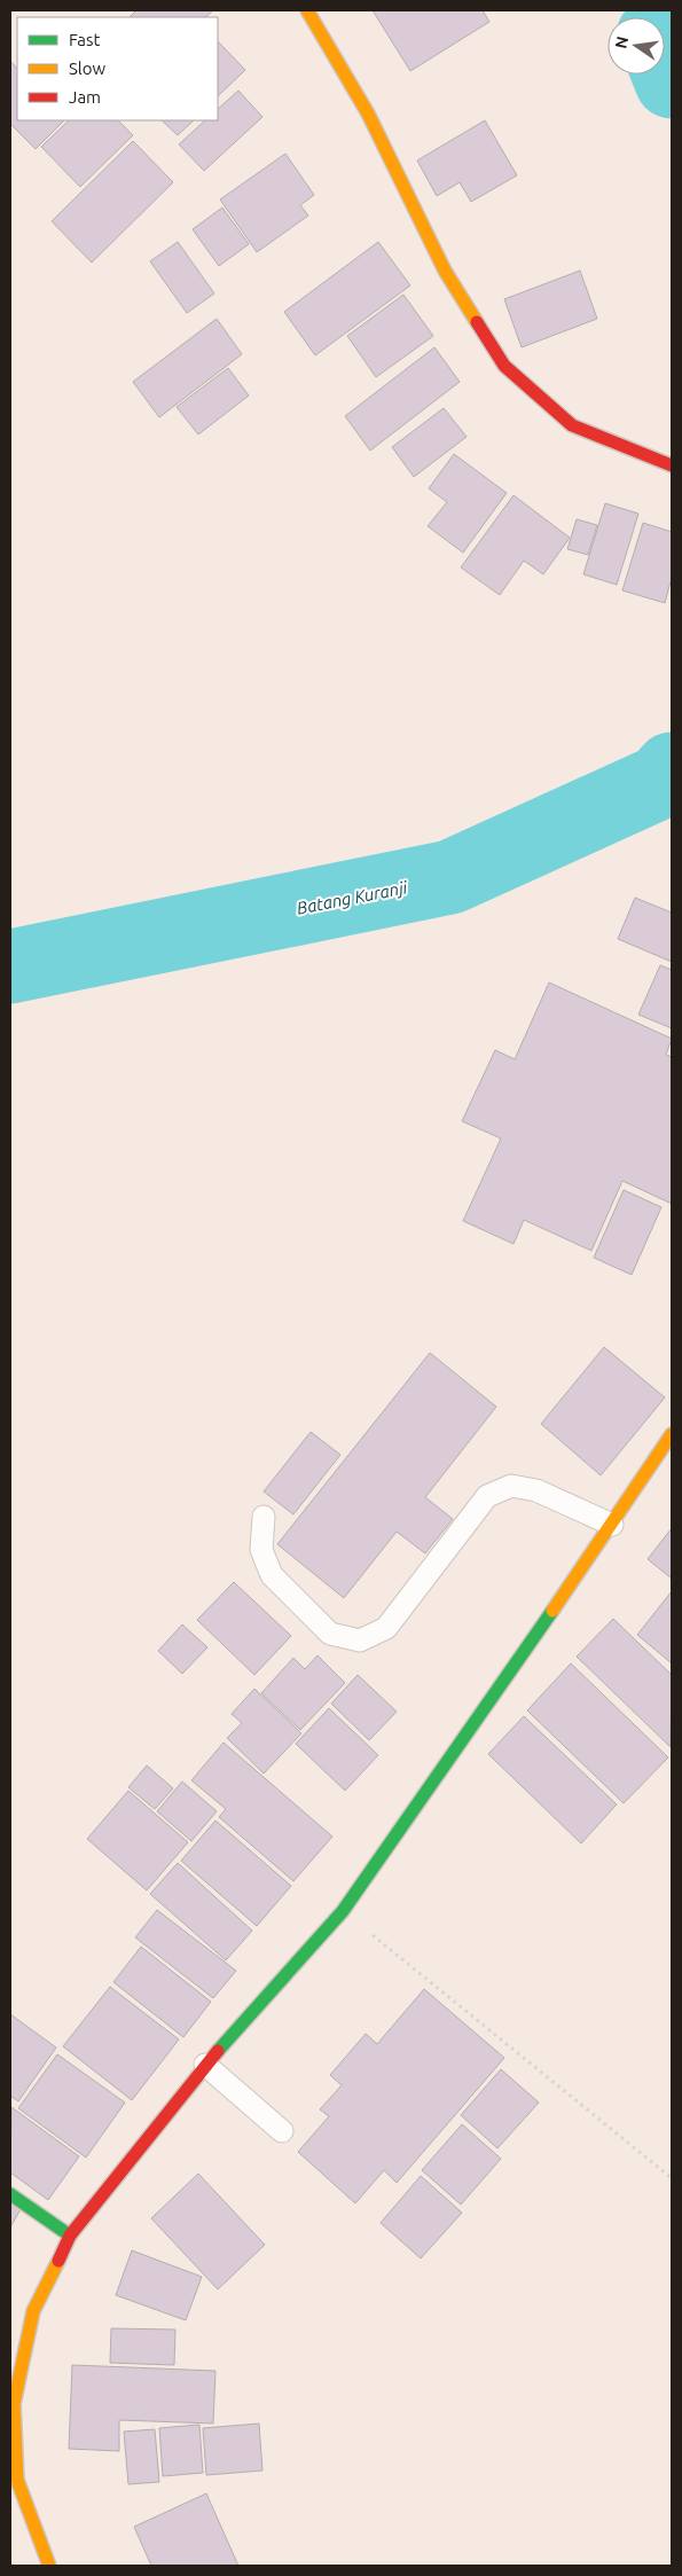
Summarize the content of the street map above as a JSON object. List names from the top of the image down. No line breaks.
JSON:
{"water":["Batang Kuranji"],"legend":["Fast","Slow","Jam"],"north":"left"}
